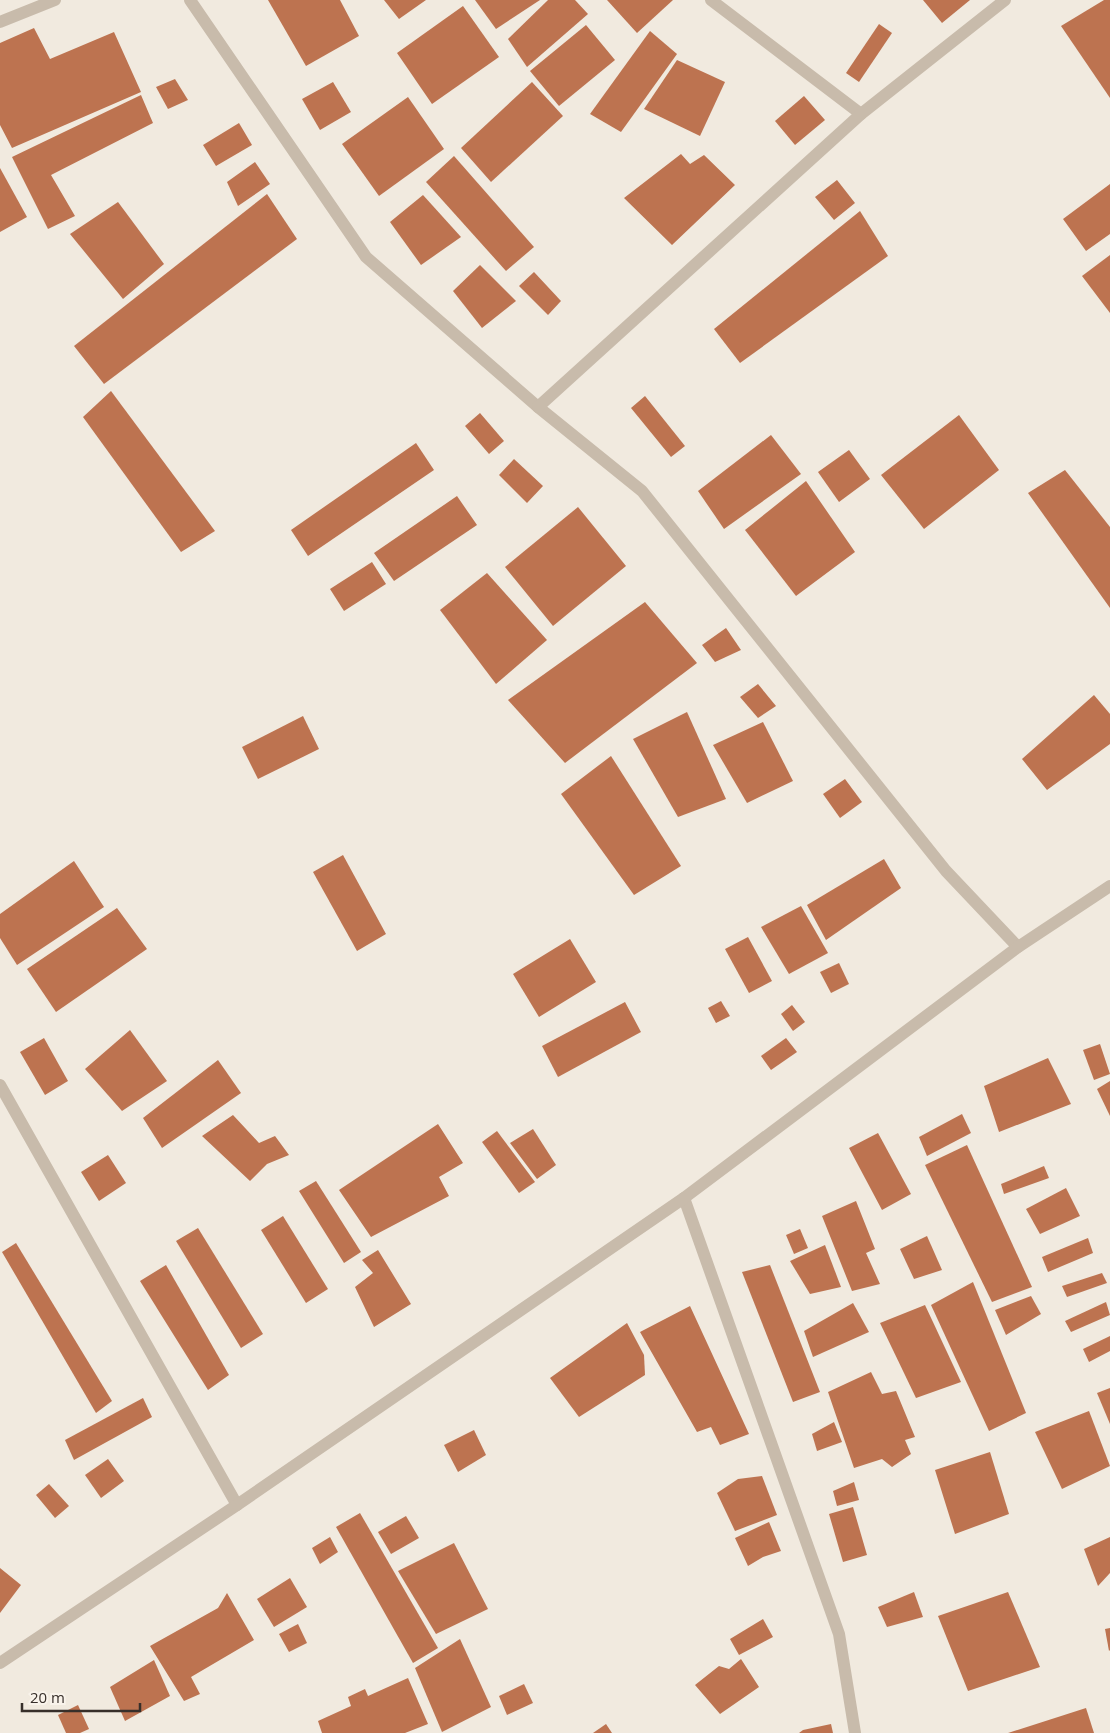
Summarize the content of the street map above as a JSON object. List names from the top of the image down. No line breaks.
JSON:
{"scale_bar":"20 m"}
